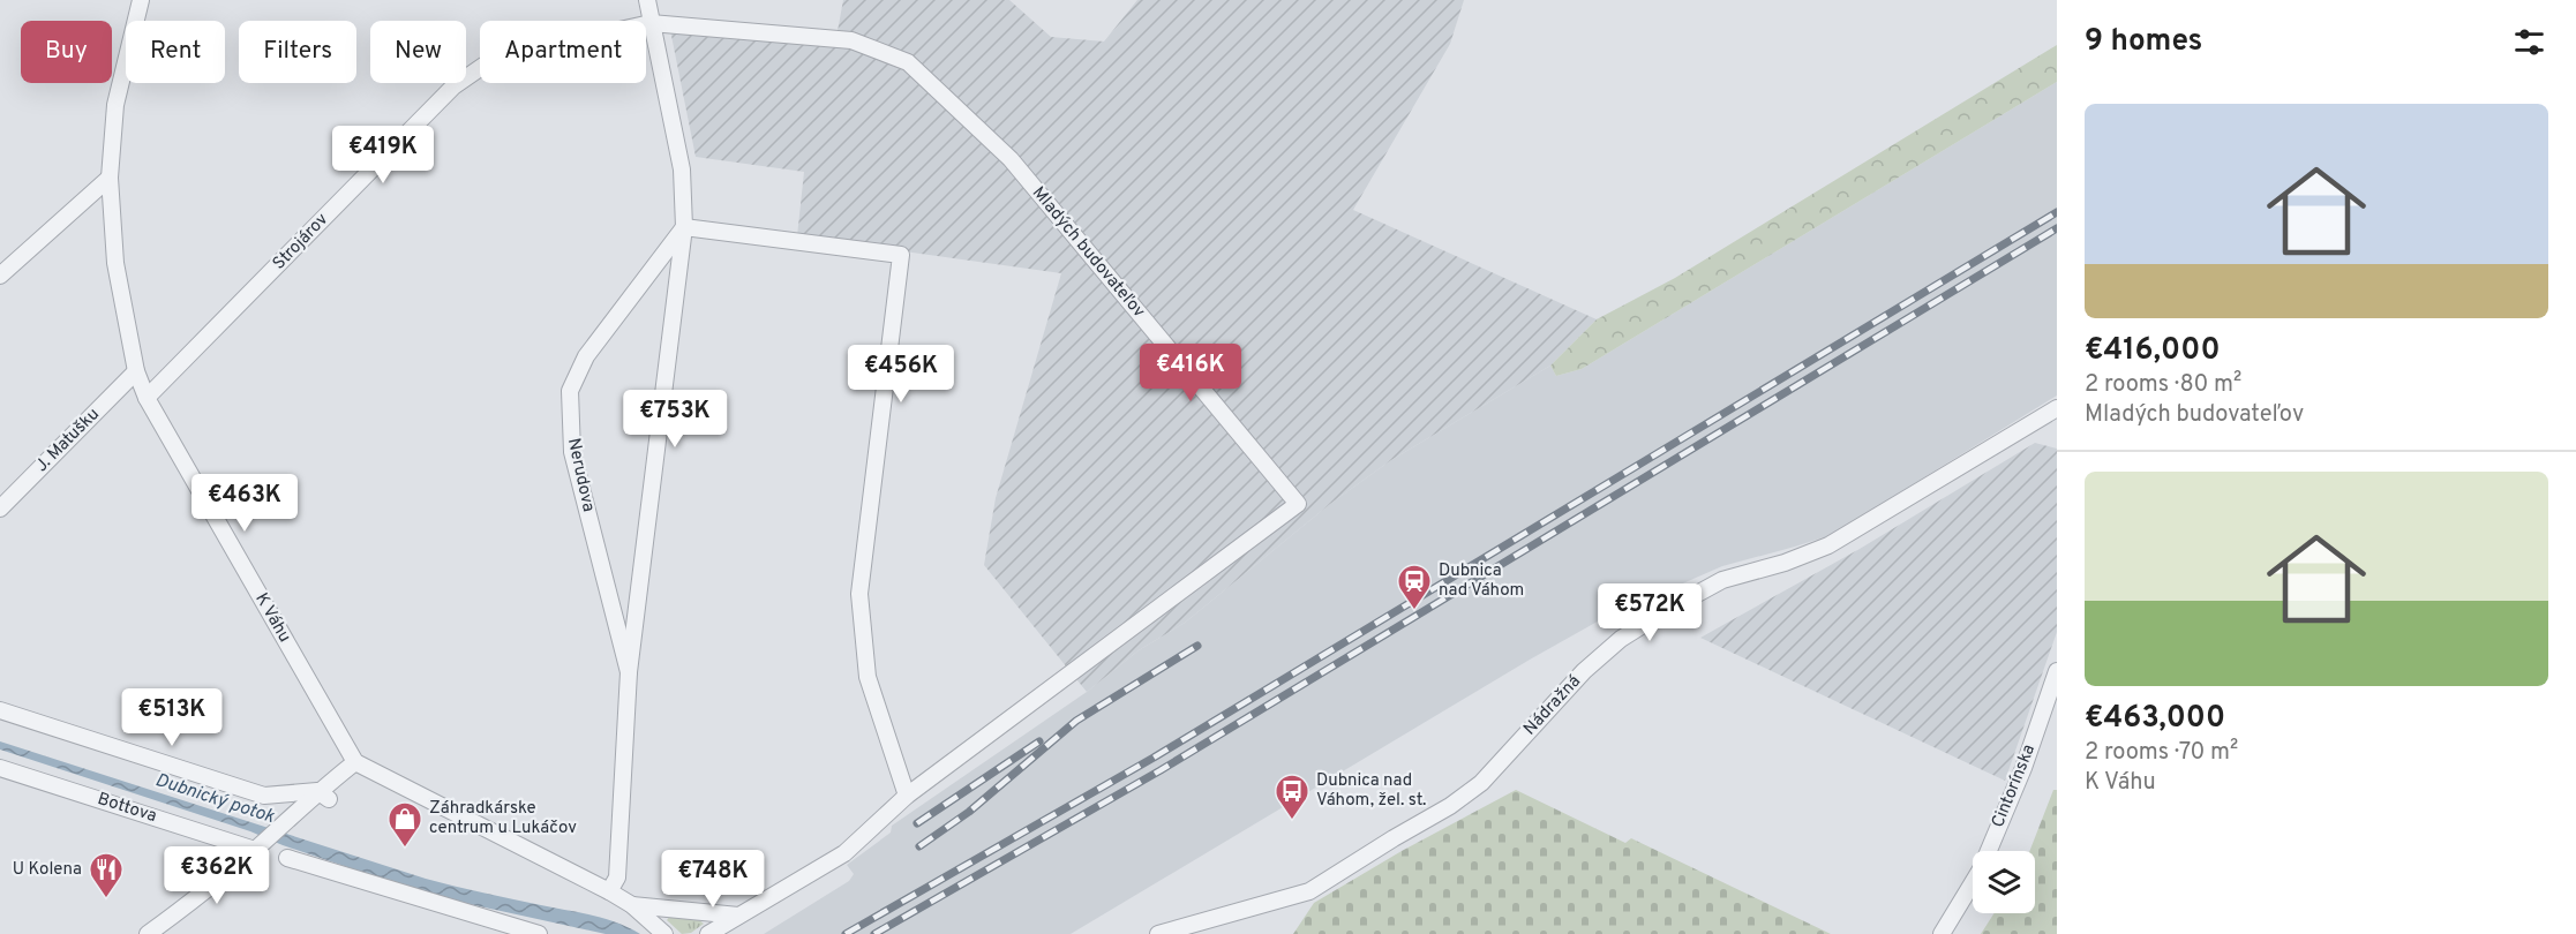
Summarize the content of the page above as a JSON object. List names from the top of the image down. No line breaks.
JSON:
{"streets":{"street":["Strojárov","Mladých budovateľov","J. Matušku","Nerudova","K Váhu","Nádražná","Cintorínska","Bottova"]},"crossings":[["Strojárov","Mladých budovateľov"],["Strojárov","Nerudova"],["Strojárov","K Váhu"],["Mladých budovateľov","Nerudova"],["J. Matušku","K Váhu"]],"water":["Dubnický potok"],"places":{"station":["Dubnica nad Váhom"],"bus stop":["Dubnica nad Váhom, žel. st."],"shop":["Záhradkárske centrum u Lukáčov"],"restaurant":["U Kolena"]},"page":{"heading":"9 homes","chip":["Buy","Rent","Filters","New","Apartment"],"list":[{"name":"€416,000","note":"2 rooms · 80 m² · Mladých budovateľov"},{"name":"€463,000","note":"2 rooms · 70 m² · K Váhu"}],"price":["€419K","€416K","€456K","€753K","€463K","€572K","€513K","€362K","€748K"]}}
